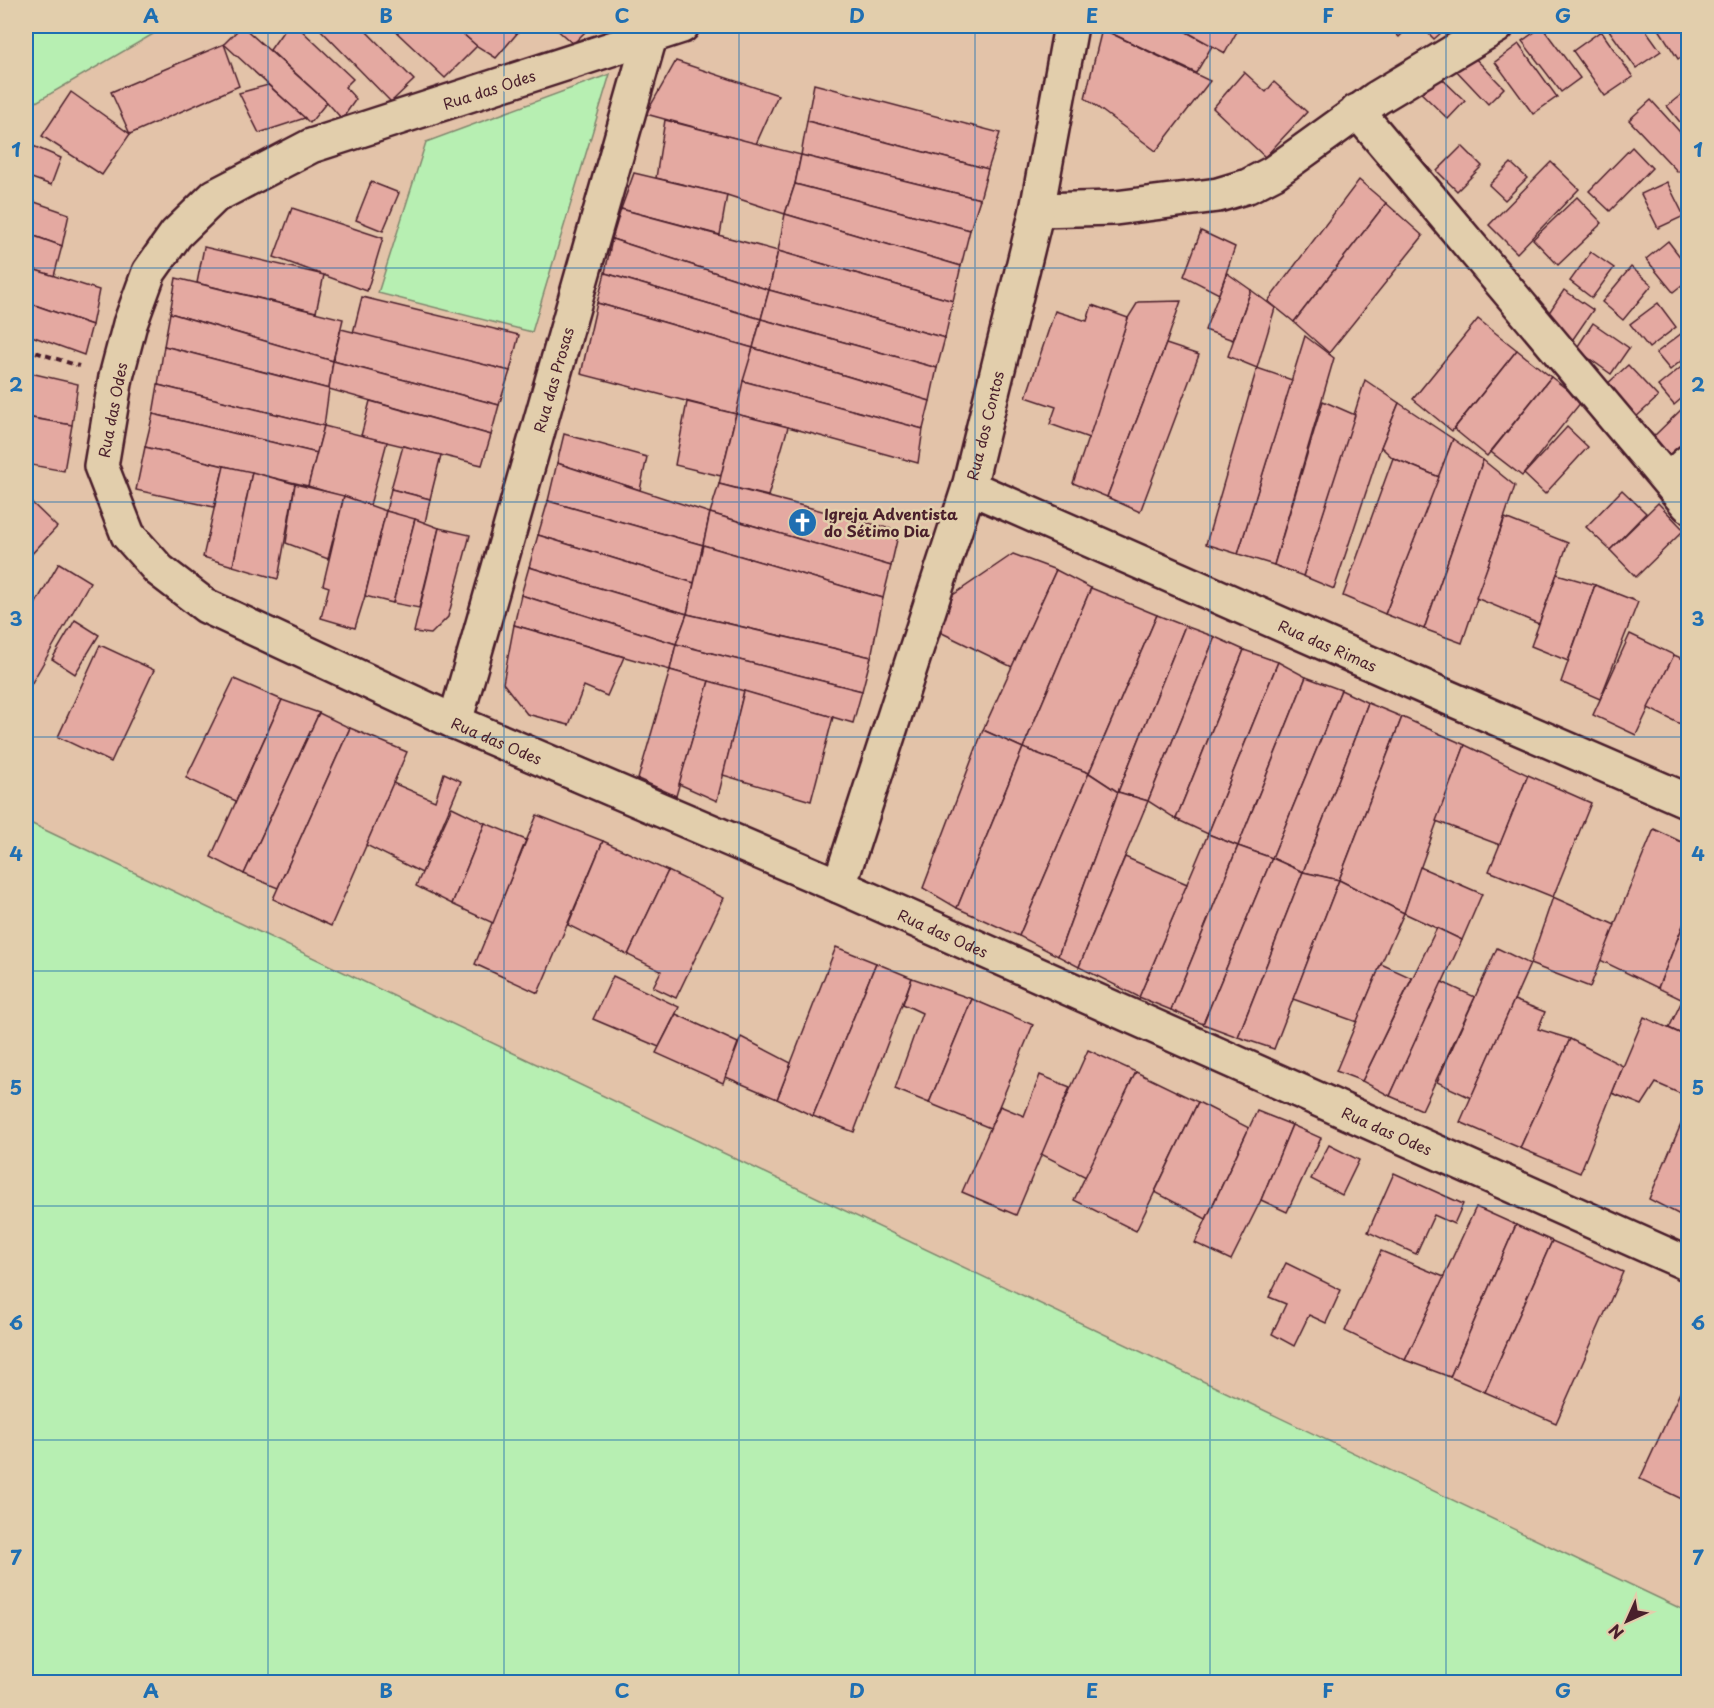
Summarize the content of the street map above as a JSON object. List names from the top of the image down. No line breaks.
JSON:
{"streets":{"street":["Rua das Odes","Rua das Prosas","Rua dos Contos","Rua das Rimas"]},"crossings":[["Rua das Odes","Rua das Prosas"],["Rua das Odes","Rua dos Contos"],["Rua dos Contos","Rua das Rimas"]],"places":{"church":["Igreja Adventista do Sétimo Dia"]},"north":"bottom left","grid":{"columns":["A","B","C","D","E","F","G"],"rows":["1","2","3","4","5","6","7"]}}
